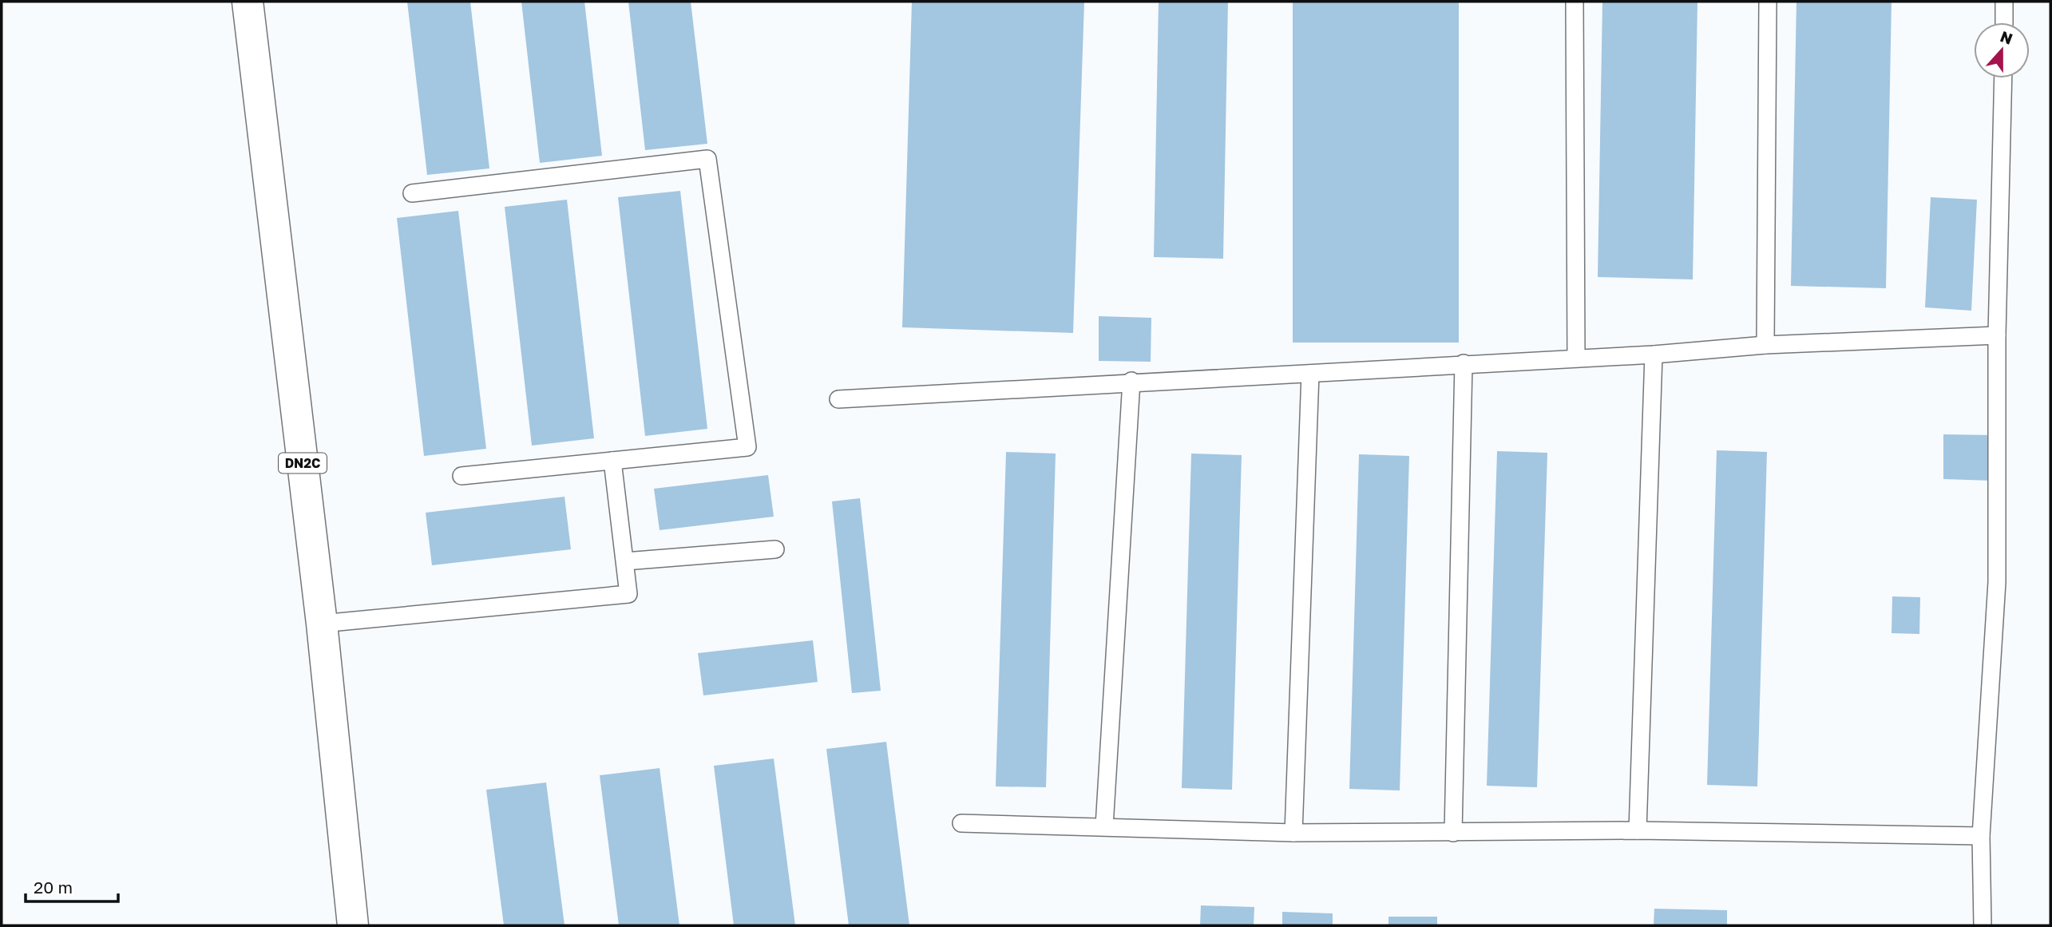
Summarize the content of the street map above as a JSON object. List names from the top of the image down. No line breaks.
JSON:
{"streets":{"main road":["DN2C"]},"scale_bar":"20 m","north":"top"}
